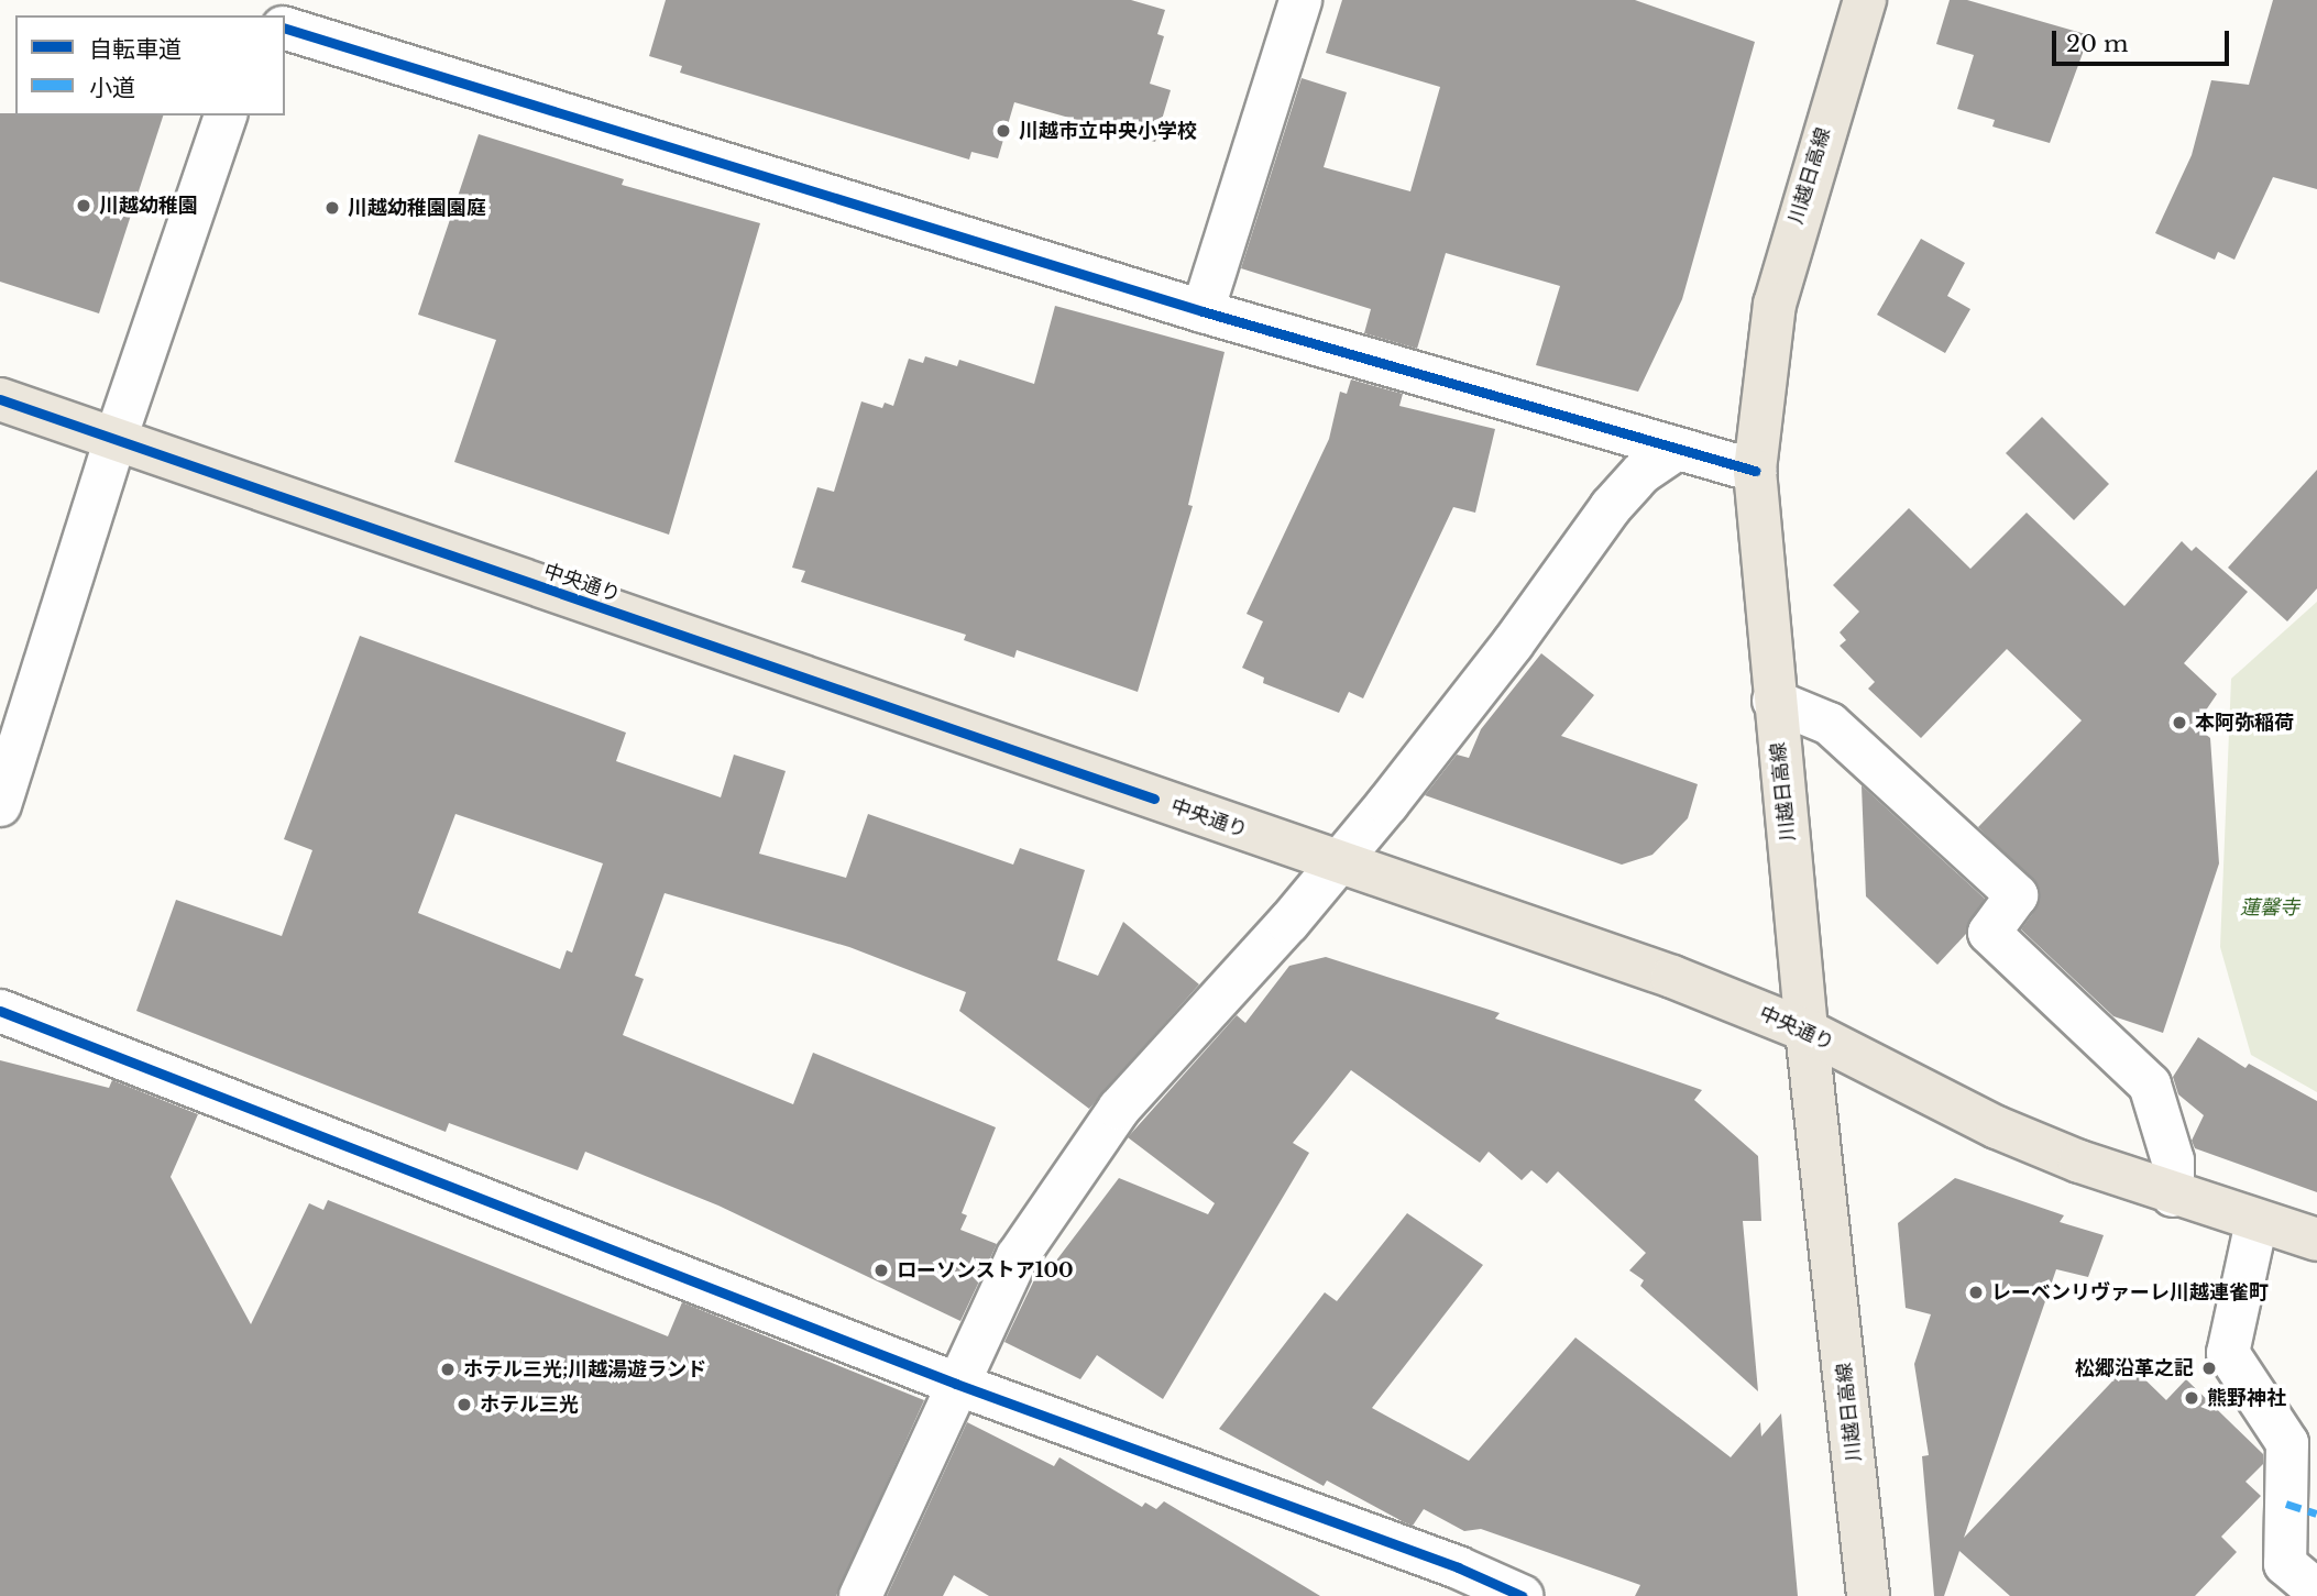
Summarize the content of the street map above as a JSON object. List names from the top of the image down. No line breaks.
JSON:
{"streets":{"main road":["川越日高線","中央通り"]},"crossings":[["川越日高線","中央通り"]],"parks":["蓮馨寺"],"places":["川越市立中央小学校","川越幼稚園","川越幼稚園園庭","本阿弥稲荷","ローソンストア100","レーベンリヴァーレ川越連雀町","松郷沿革之記","ホテル三光;川越湯遊ランド","熊野神社","ホテル三光"],"legend":["自転車道","小道"],"scale_bar":"20 m"}
